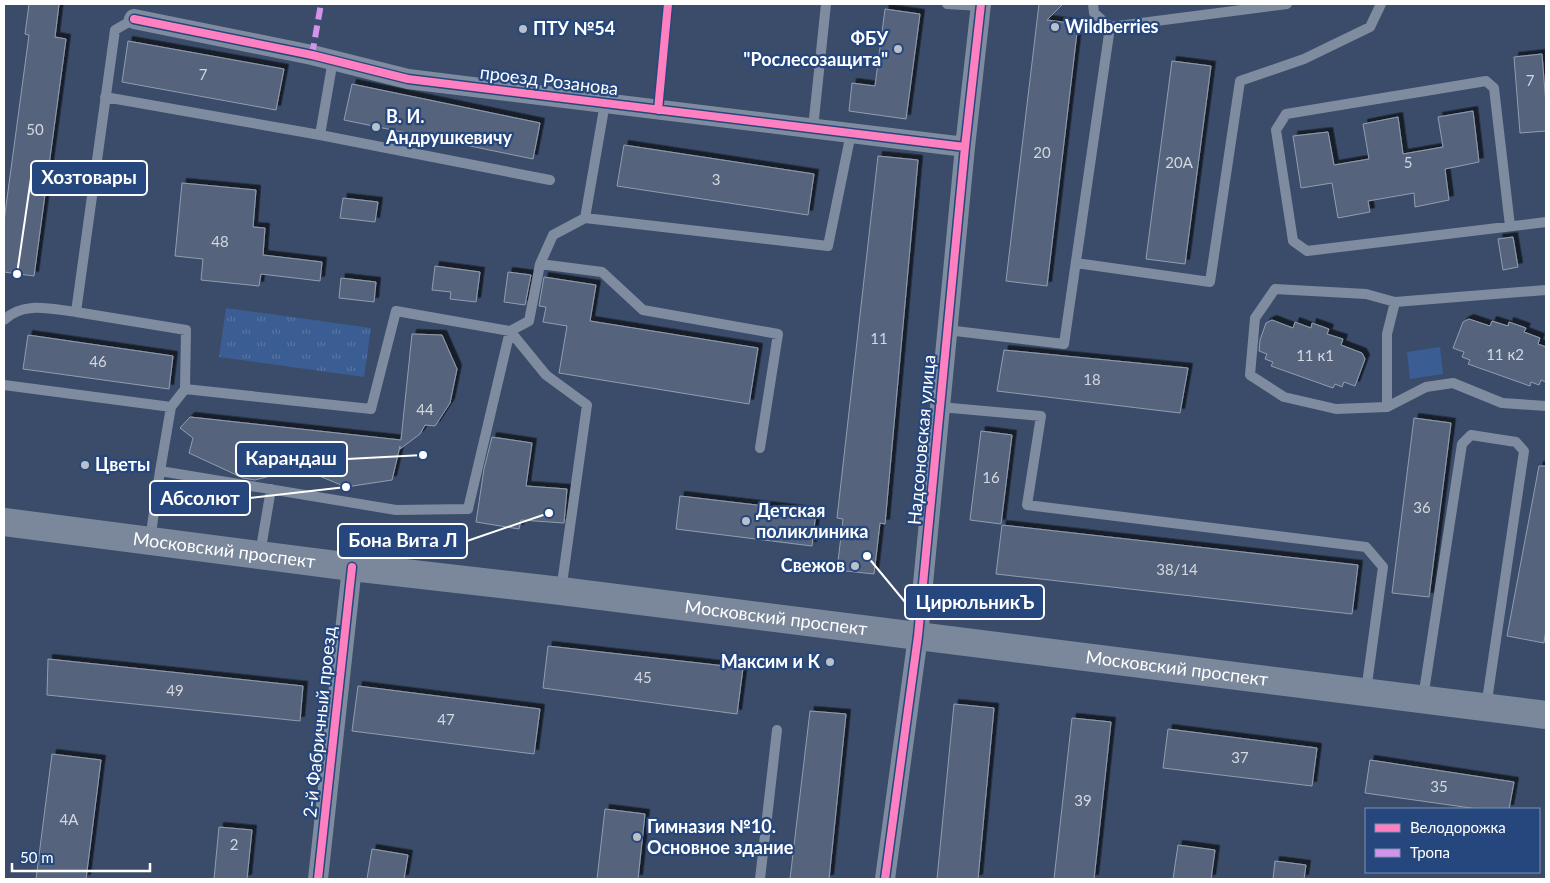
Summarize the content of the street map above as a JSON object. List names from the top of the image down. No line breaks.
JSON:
{"streets":{"main road":["Московский проспект"],"street":["проезд Розанова","Надсоновская улица","2-й Фабричный проезд"]},"crossings":[["проезд Розанова","Надсоновская улица"],["Надсоновская улица","Московский проспект"],["Московский проспект","2-й Фабричный проезд"]],"places":["Wildberries","ПТУ №54","ФБУ \"Рослесозащита\"","В. И. Андрушкевичу","Хозтовары","Карандаш","Цветы","Абсолют","Бона Вита Л","Детская поликлиника","ЦирюльникЪ","Свежов","Максим и К","Гимназия №10. Основное здание"],"house_numbers":["7","7","50","20","20А","5","3","48","11","11 к2","11 к1","46","18","44","16","36","38/14","45","49","47","37","35","39","4А","2"],"legend":["Велодорожка","Тропа"],"scale_bar":"50 m"}
